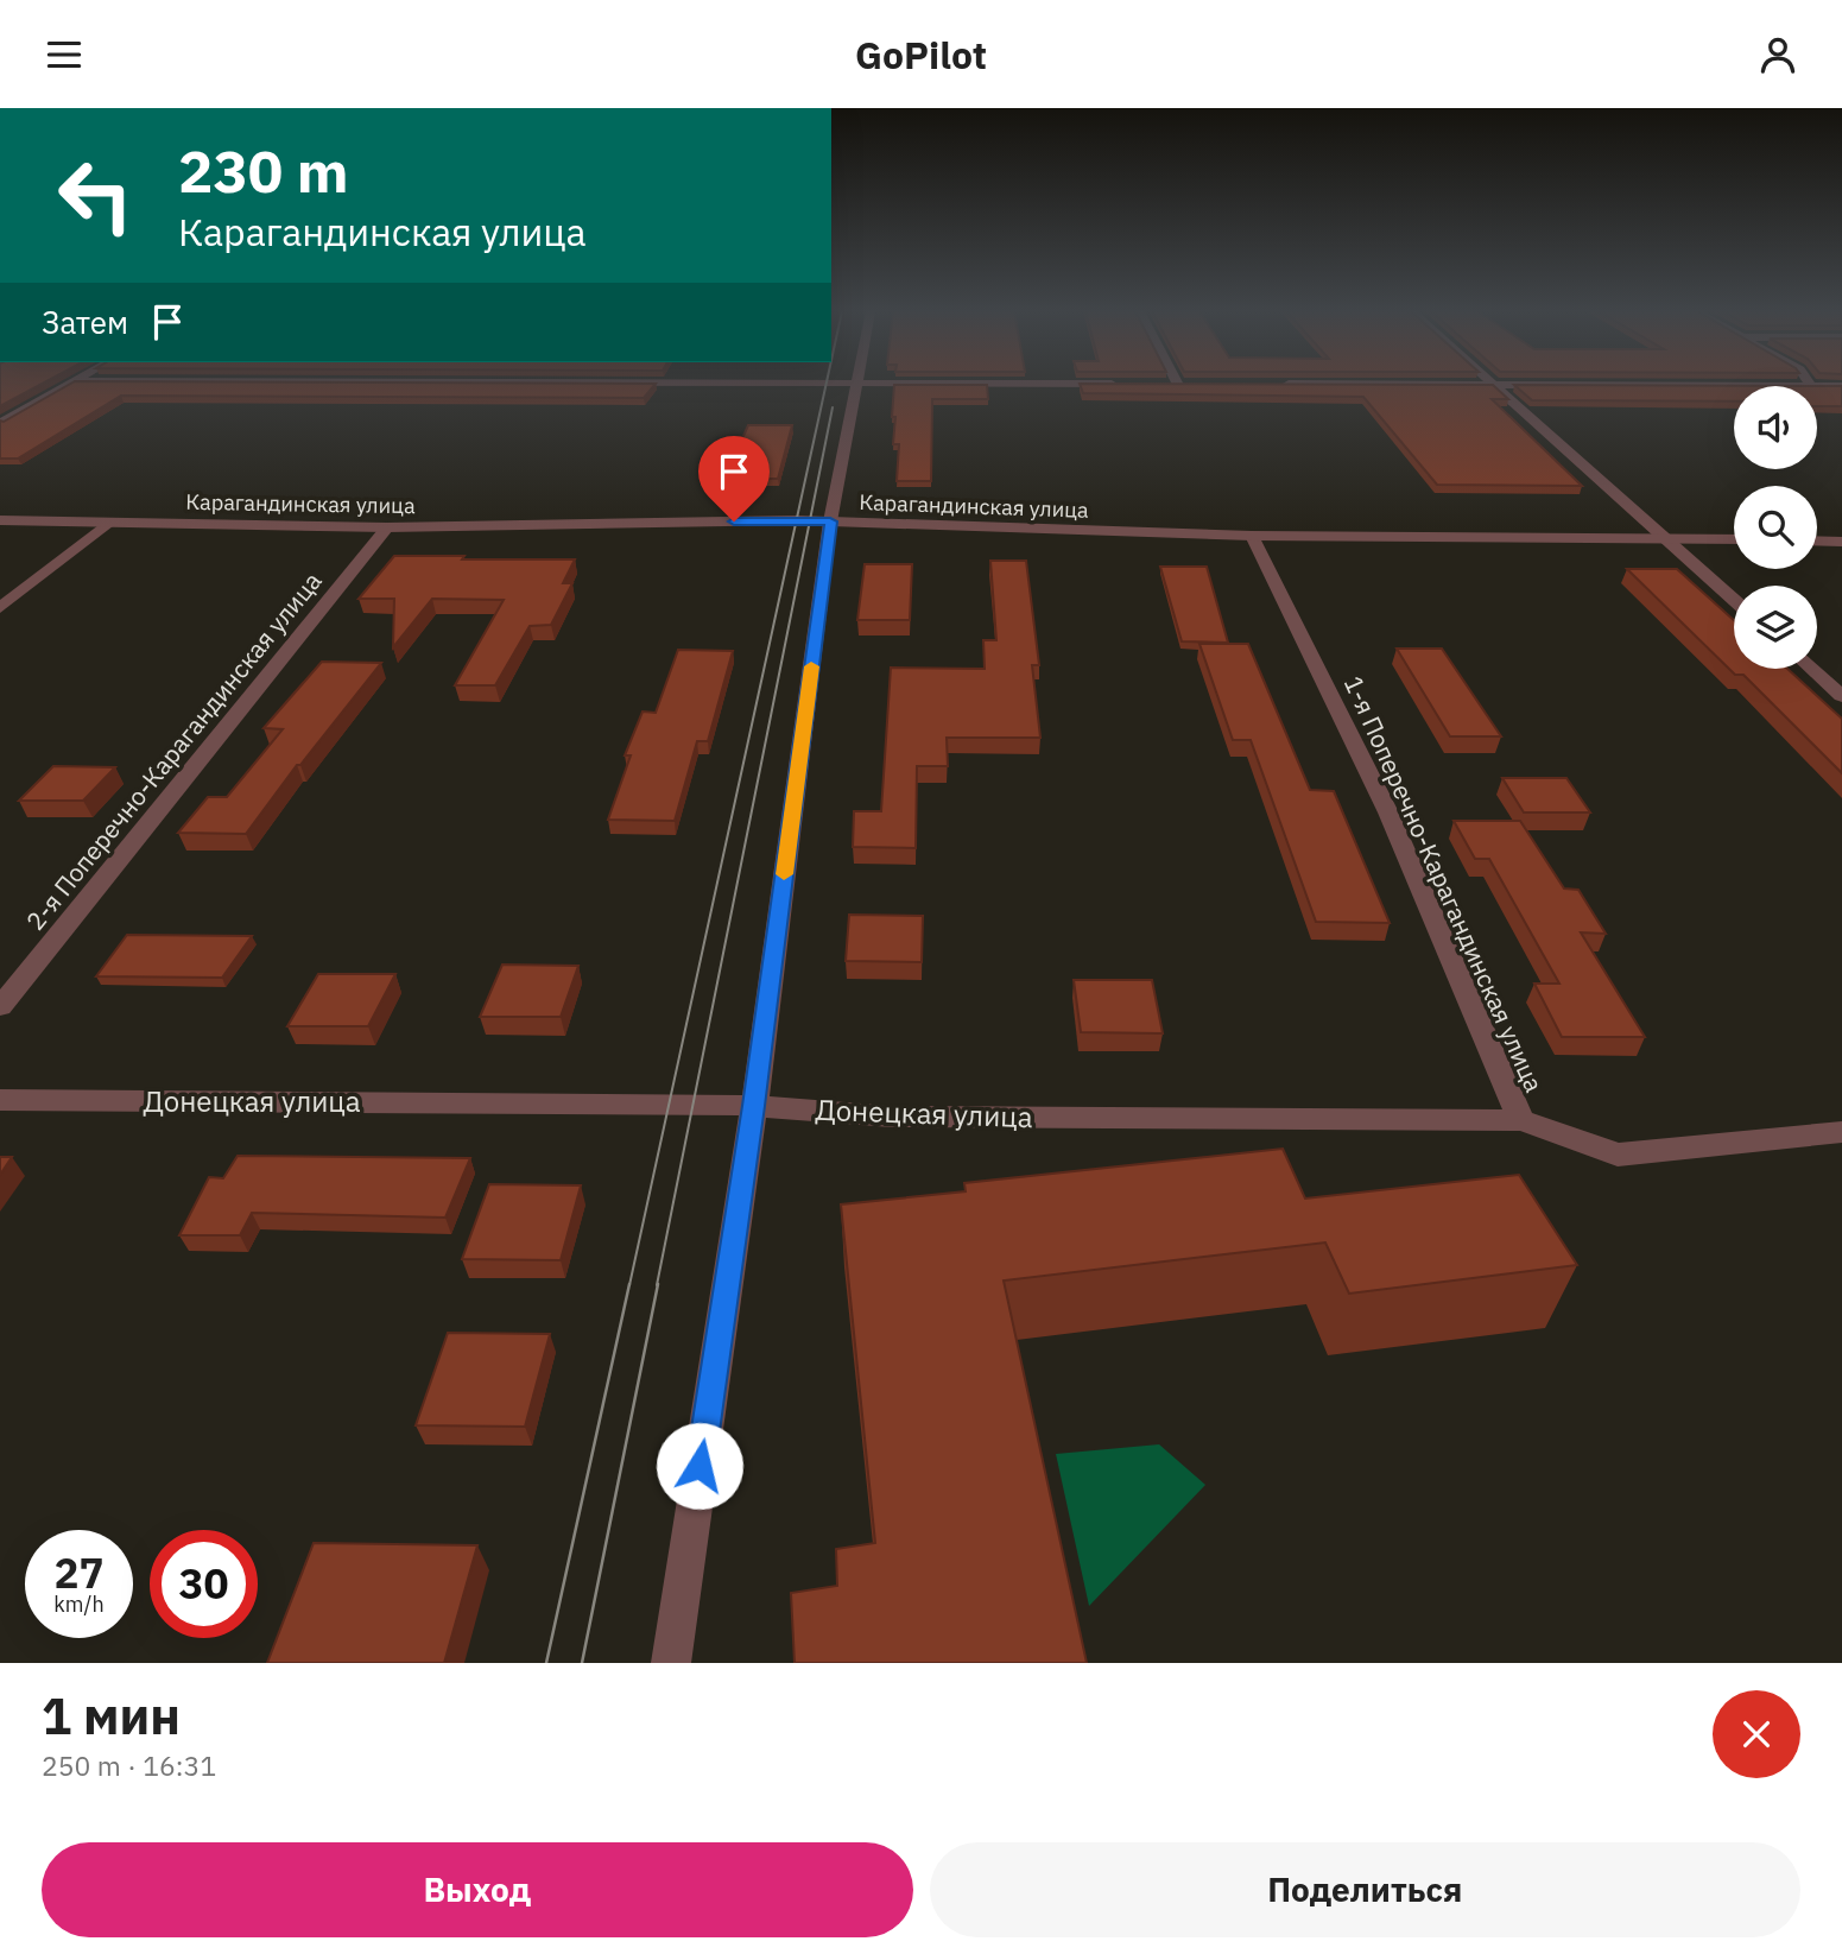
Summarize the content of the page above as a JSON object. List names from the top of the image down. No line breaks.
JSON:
{"streets":{"street":["Карагандинская улица","2-я Поперечно-Карагандинская улица","1-я Поперечно-Карагандинская улица","Донецкая улица"]},"crossings":[["Карагандинская улица","2-я Поперечно-Карагандинская улица"],["Карагандинская улица","1-я Поперечно-Карагандинская улица"],["1-я Поперечно-Карагандинская улица","Донецкая улица"]],"page":{"header":"GoPilot","turn":["230 m","Карагандинская улица"],"then":"Затем","speed":"27 km/h","limit":"30","heading":["1 мин","250 m · 16:31"],"buttons":["Выход","Поделиться"]}}
